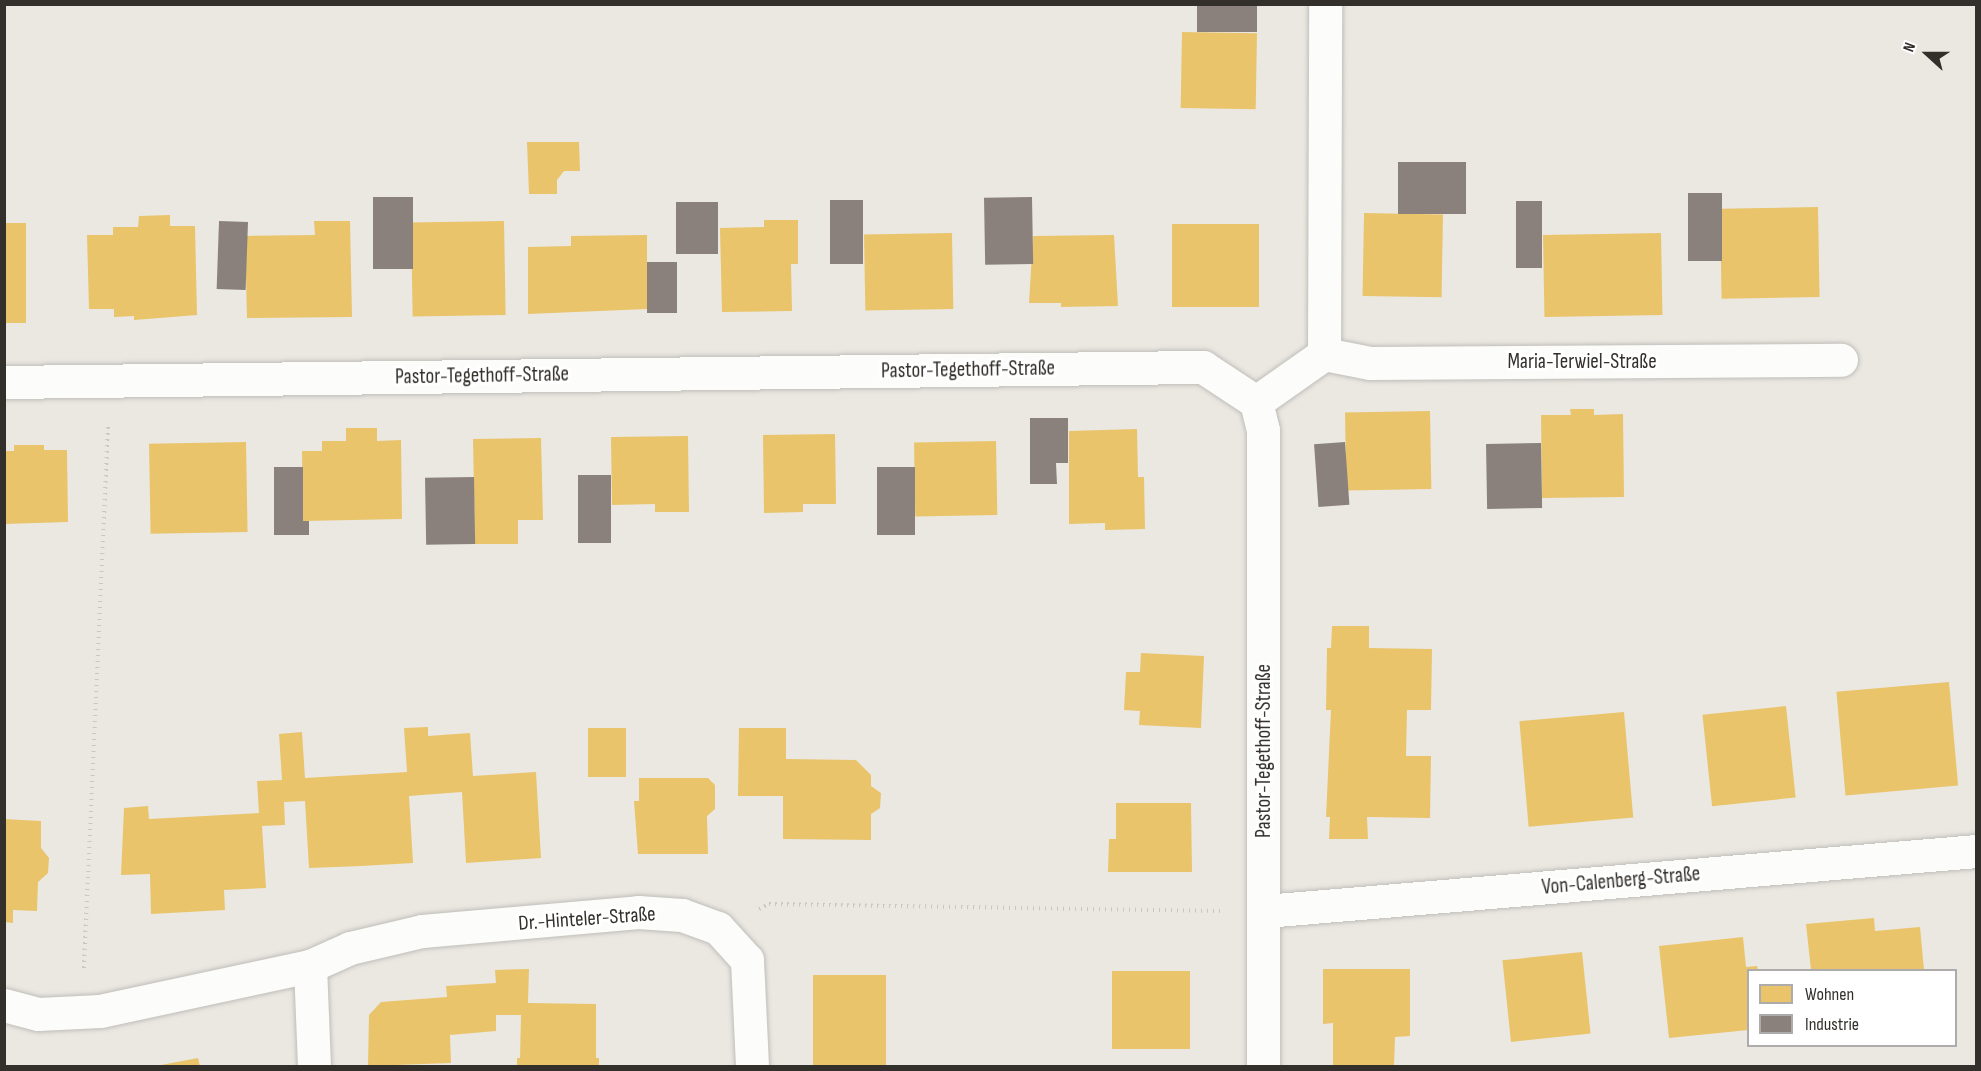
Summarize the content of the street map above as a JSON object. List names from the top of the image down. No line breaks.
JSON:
{"streets":{"street":["Maria-Terwiel-Straße","Pastor-Tegethoff-Straße","Von-Calenberg-Straße","Dr.-Hinteler-Straße"]},"crossings":[["Pastor-Tegethoff-Straße","Von-Calenberg-Straße"]],"legend":["Wohnen","Industrie"],"north":"left"}
